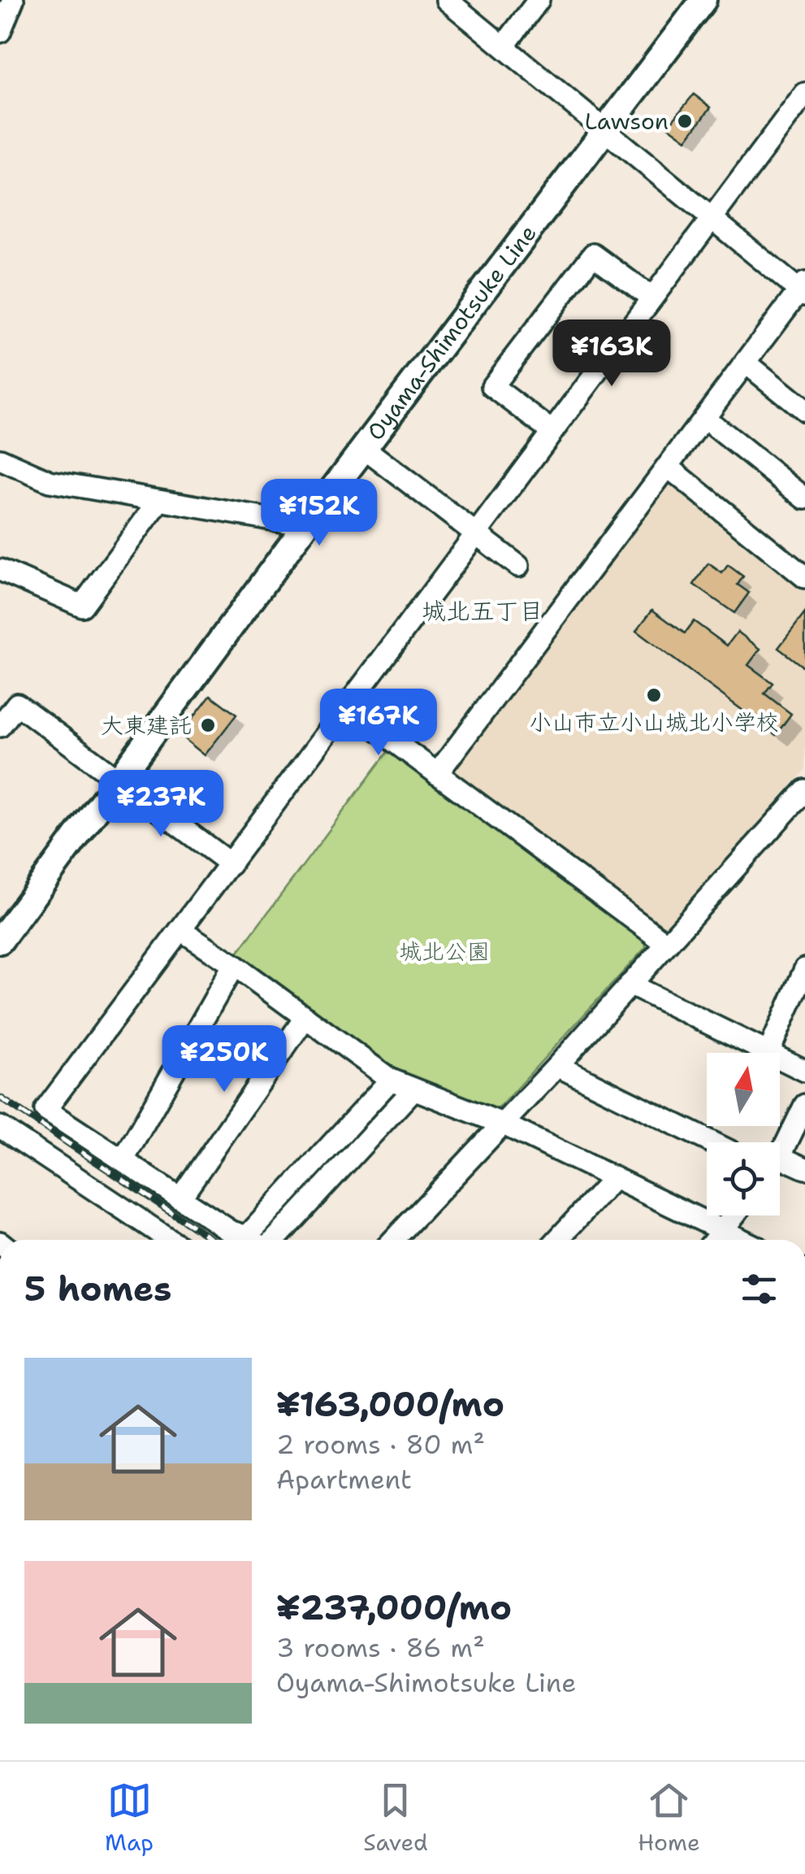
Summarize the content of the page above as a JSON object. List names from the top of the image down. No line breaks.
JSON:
{"streets":{"main road":["Oyama-Shimotsuke Line"]},"districts":["城北五丁目"],"parks":["城北公園"],"places":["Lawson","小山市立小山城北小学校","大東建託"],"north":"top","page":{"price":["¥163K","¥152K","¥167K","¥237K","¥250K"],"heading":"5 homes","list":[{"name":"¥163,000/mo","note":"2 rooms · 80 m² · Apartment"},{"name":"¥237,000/mo","note":"3 rooms · 86 m² · Oyama-Shimotsuke Line"}],"tabs":["Map","Saved","Home"]}}
